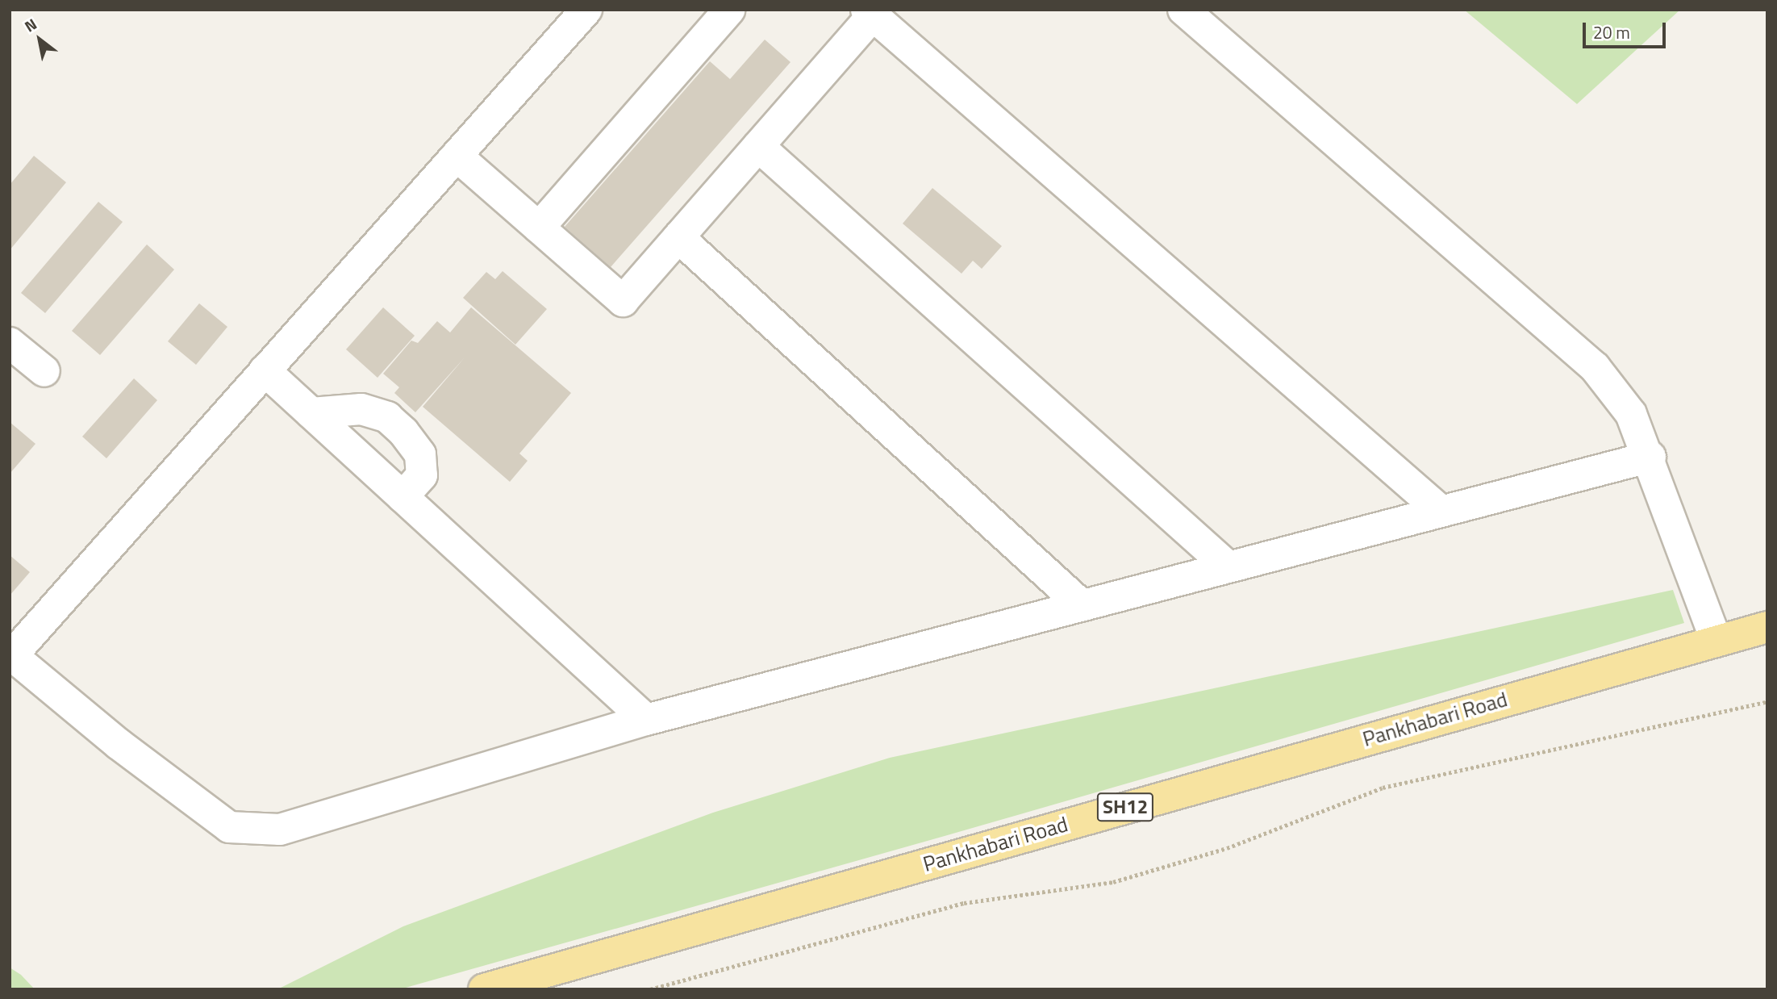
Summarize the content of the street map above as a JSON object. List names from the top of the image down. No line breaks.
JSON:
{"streets":{"main road":["Pankhabari Road","SH12"]},"scale_bar":"20 m","north":"top left"}
